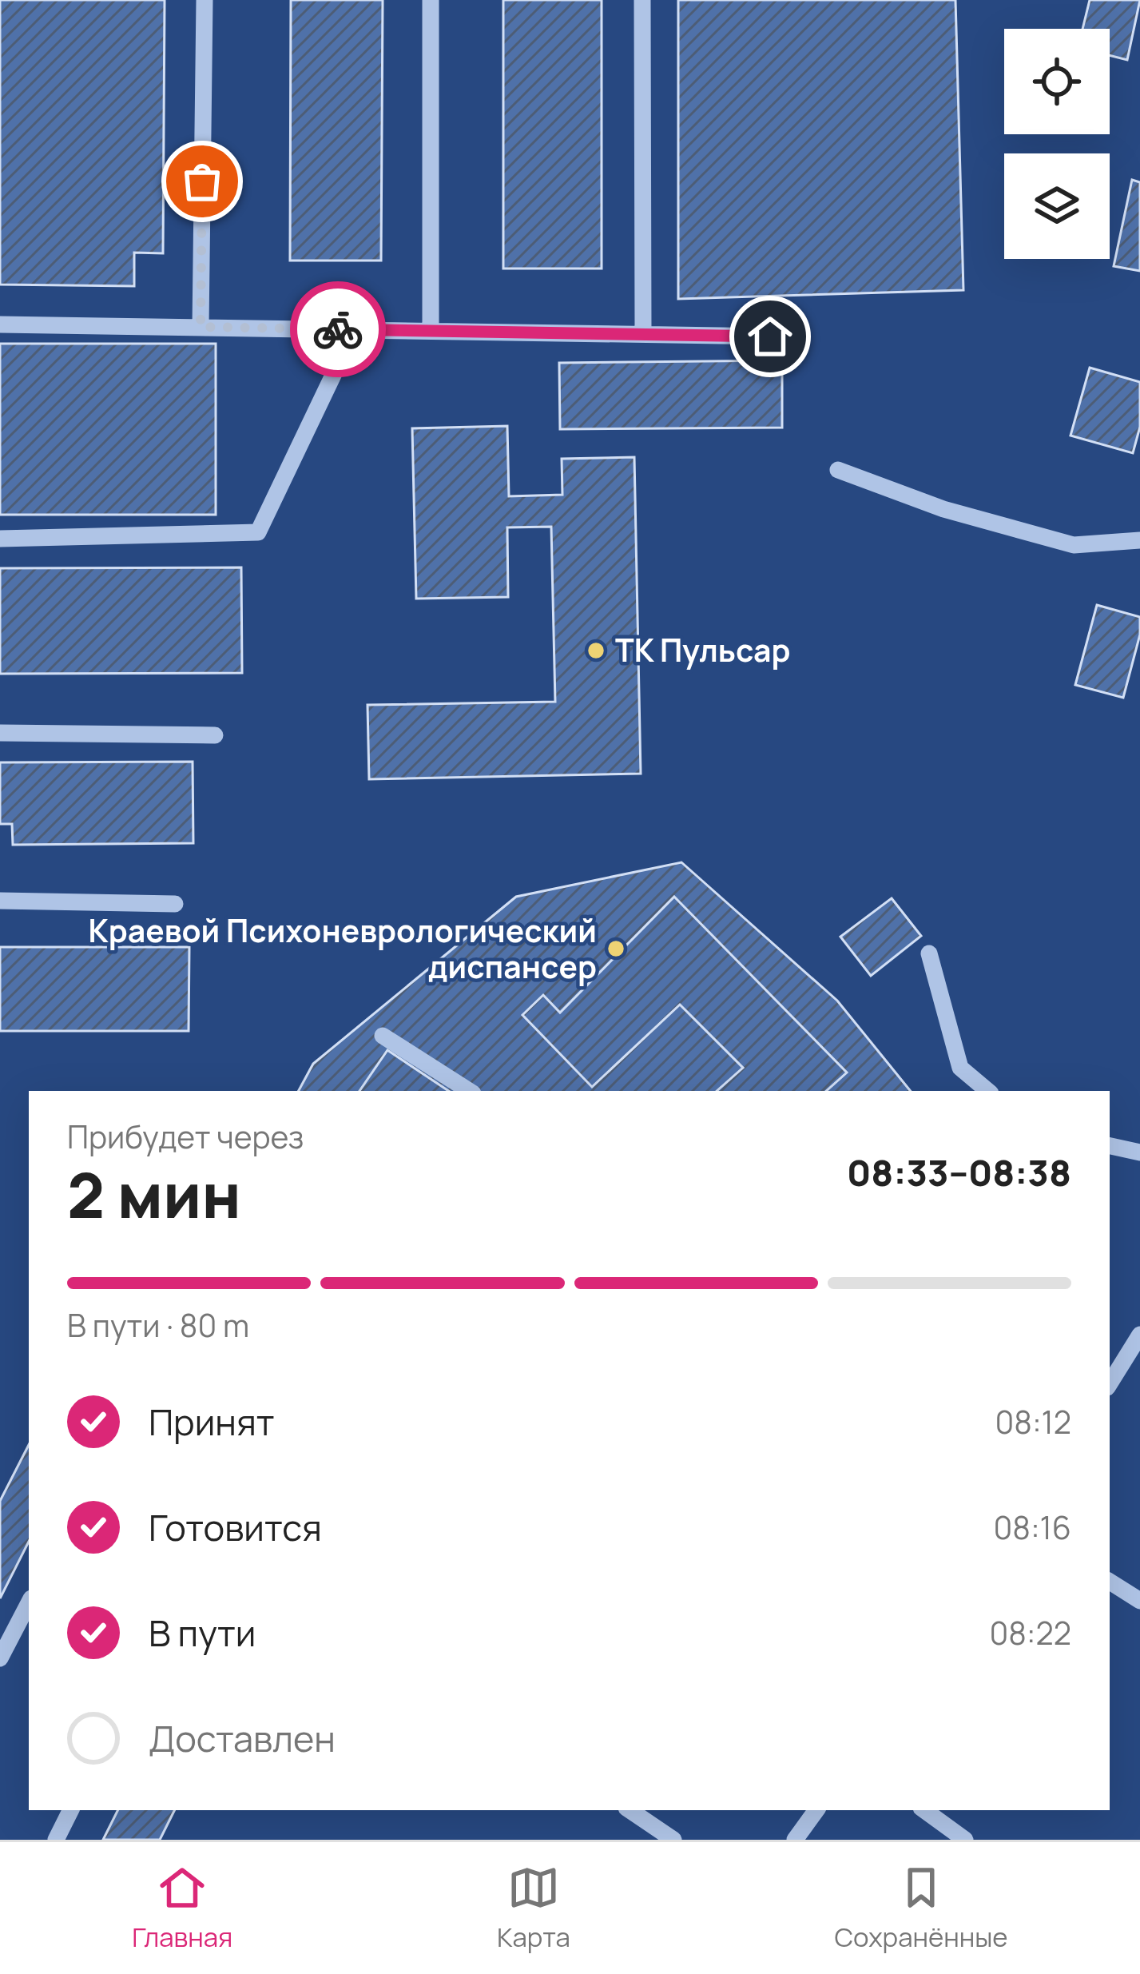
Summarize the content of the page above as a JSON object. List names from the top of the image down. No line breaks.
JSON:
{"places":["ТК Пульсар","Краевой Психоневрологический диспансер"],"page":{"heading":["2 мин","Прибудет через","08:33–08:38"],"bar":"В пути · 80 m","list":[["Принят","08:12"],["Готовится","08:16"],["В пути","08:22"],"Доставлен"],"tabs":["Главная","Карта","Сохранённые"]}}
